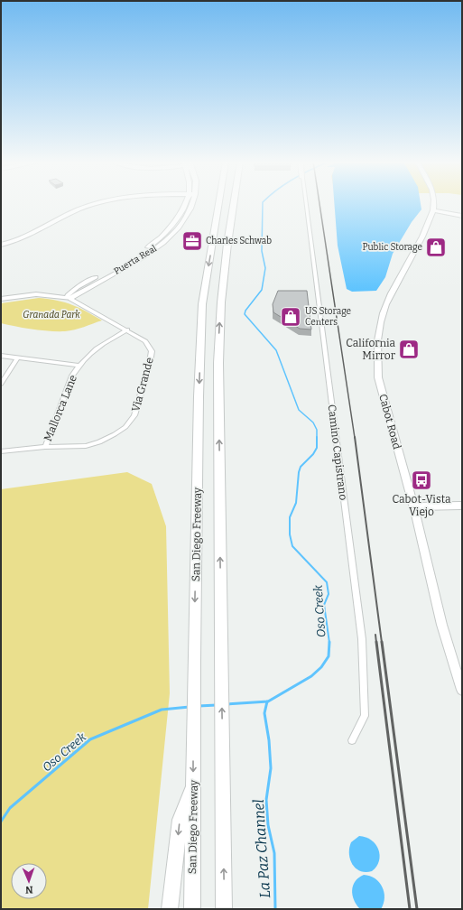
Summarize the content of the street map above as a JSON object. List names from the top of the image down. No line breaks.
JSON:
{"streets":{"highway":["San Diego Freeway"],"street":["Puerta Real","Via Grande","Mallorca Lane","Cabot Road","Camino Capistrano"]},"crossings":[["Puerta Real","Via Grande"],["Via Grande","Mallorca Lane"]],"water":["Oso Creek","La Paz Channel"],"parks":["Granada Park"],"places":{"office":["Charles Schwab"],"shop":["Public Storage","US Storage Centers","California Mirror"],"bus stop":["Cabot-Vista Viejo"]},"north":"bottom"}
